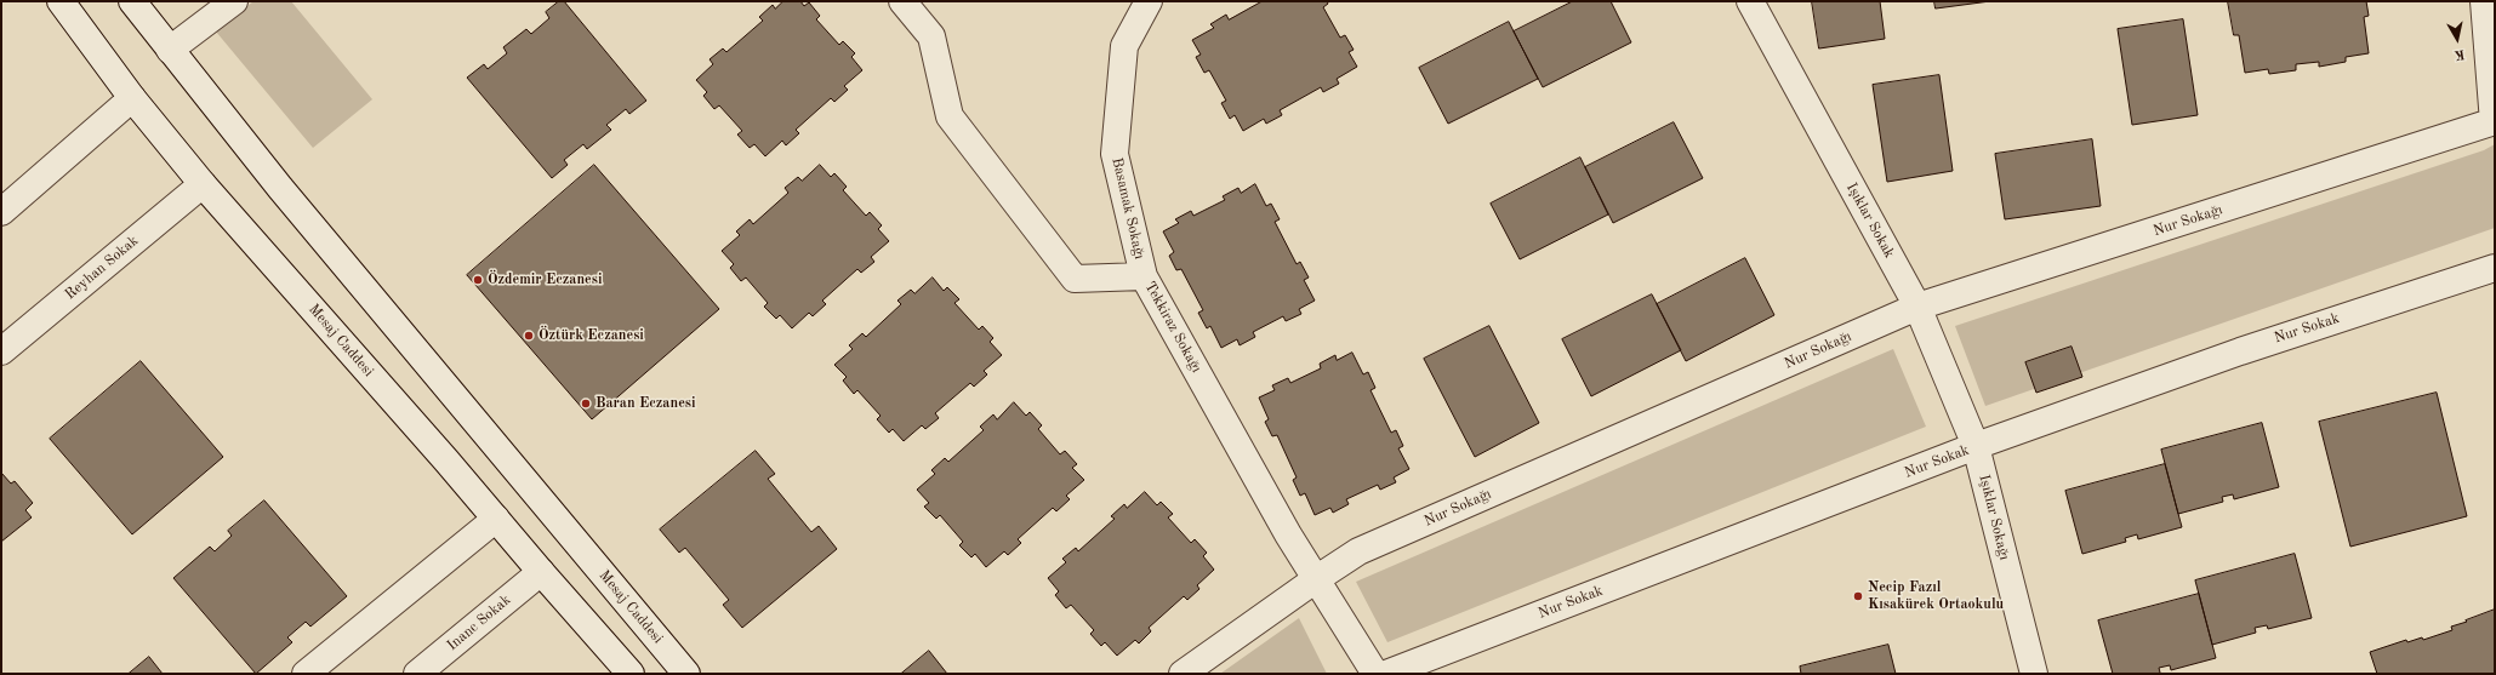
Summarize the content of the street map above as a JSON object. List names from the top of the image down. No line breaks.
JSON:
{"streets":{"street":["Basamak Sokağı","Işıklar Sokak","Nur Sokağı","Reyhan Sokak","Tekkiraz Sokağı","Nur Sokak","Mesaj Caddesi","Işıklar Sokağı","Inanc Sokak"]},"crossings":[["Basamak Sokağı","Tekkiraz Sokağı"],["Işıklar Sokak","Nur Sokağı"],["Işıklar Sokak","Nur Sokak"],["Işıklar Sokak","Işıklar Sokağı"],["Nur Sokağı","Tekkiraz Sokağı"],["Reyhan Sokak","Mesaj Caddesi"],["Nur Sokak","Işıklar Sokağı"],["Mesaj Caddesi","Inanc Sokak"]],"places":["Özdemir Eczanesi","Öztürk Eczanesi","Baran Eczanesi","Necip Fazıl Kısakürek Ortaokulu"],"north":"bottom"}
